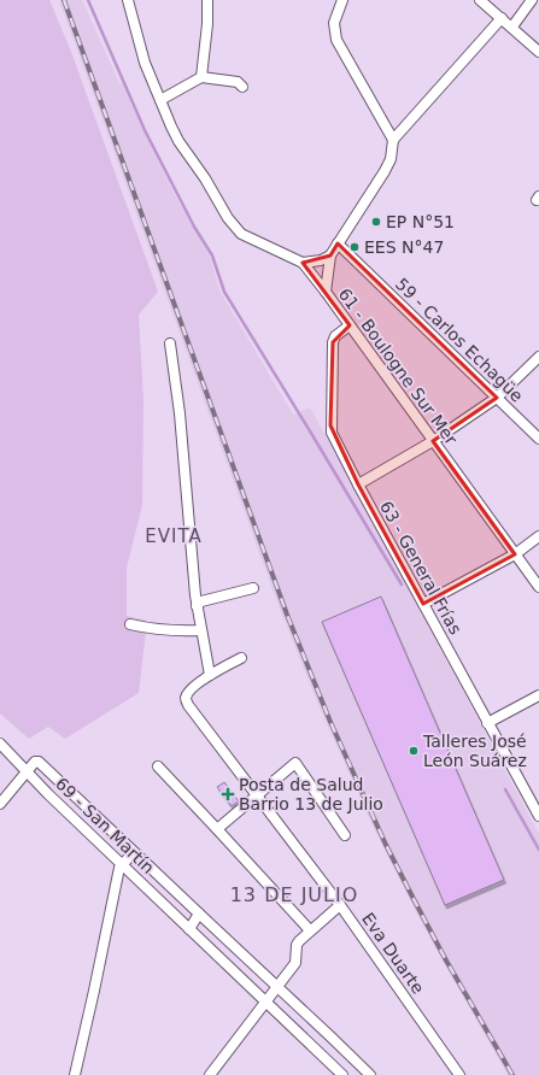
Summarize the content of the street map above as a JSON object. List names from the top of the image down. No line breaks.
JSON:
{"streets":{"street":["59 - Carlos Echagüe","61 - Boulogne Sur Mer","63 - General Frías","69 - San Martín","Eva Duarte"]},"crossings":[["59 - Carlos Echagüe","61 - Boulogne Sur Mer"],["61 - Boulogne Sur Mer","63 - General Frías"]],"districts":["EVITA","13 DE JULIO"],"places":{"other":["EP N°51","EES N°47","Talleres José León Suárez"],"health":["Posta de Salud Barrio 13 de Julio"]}}
